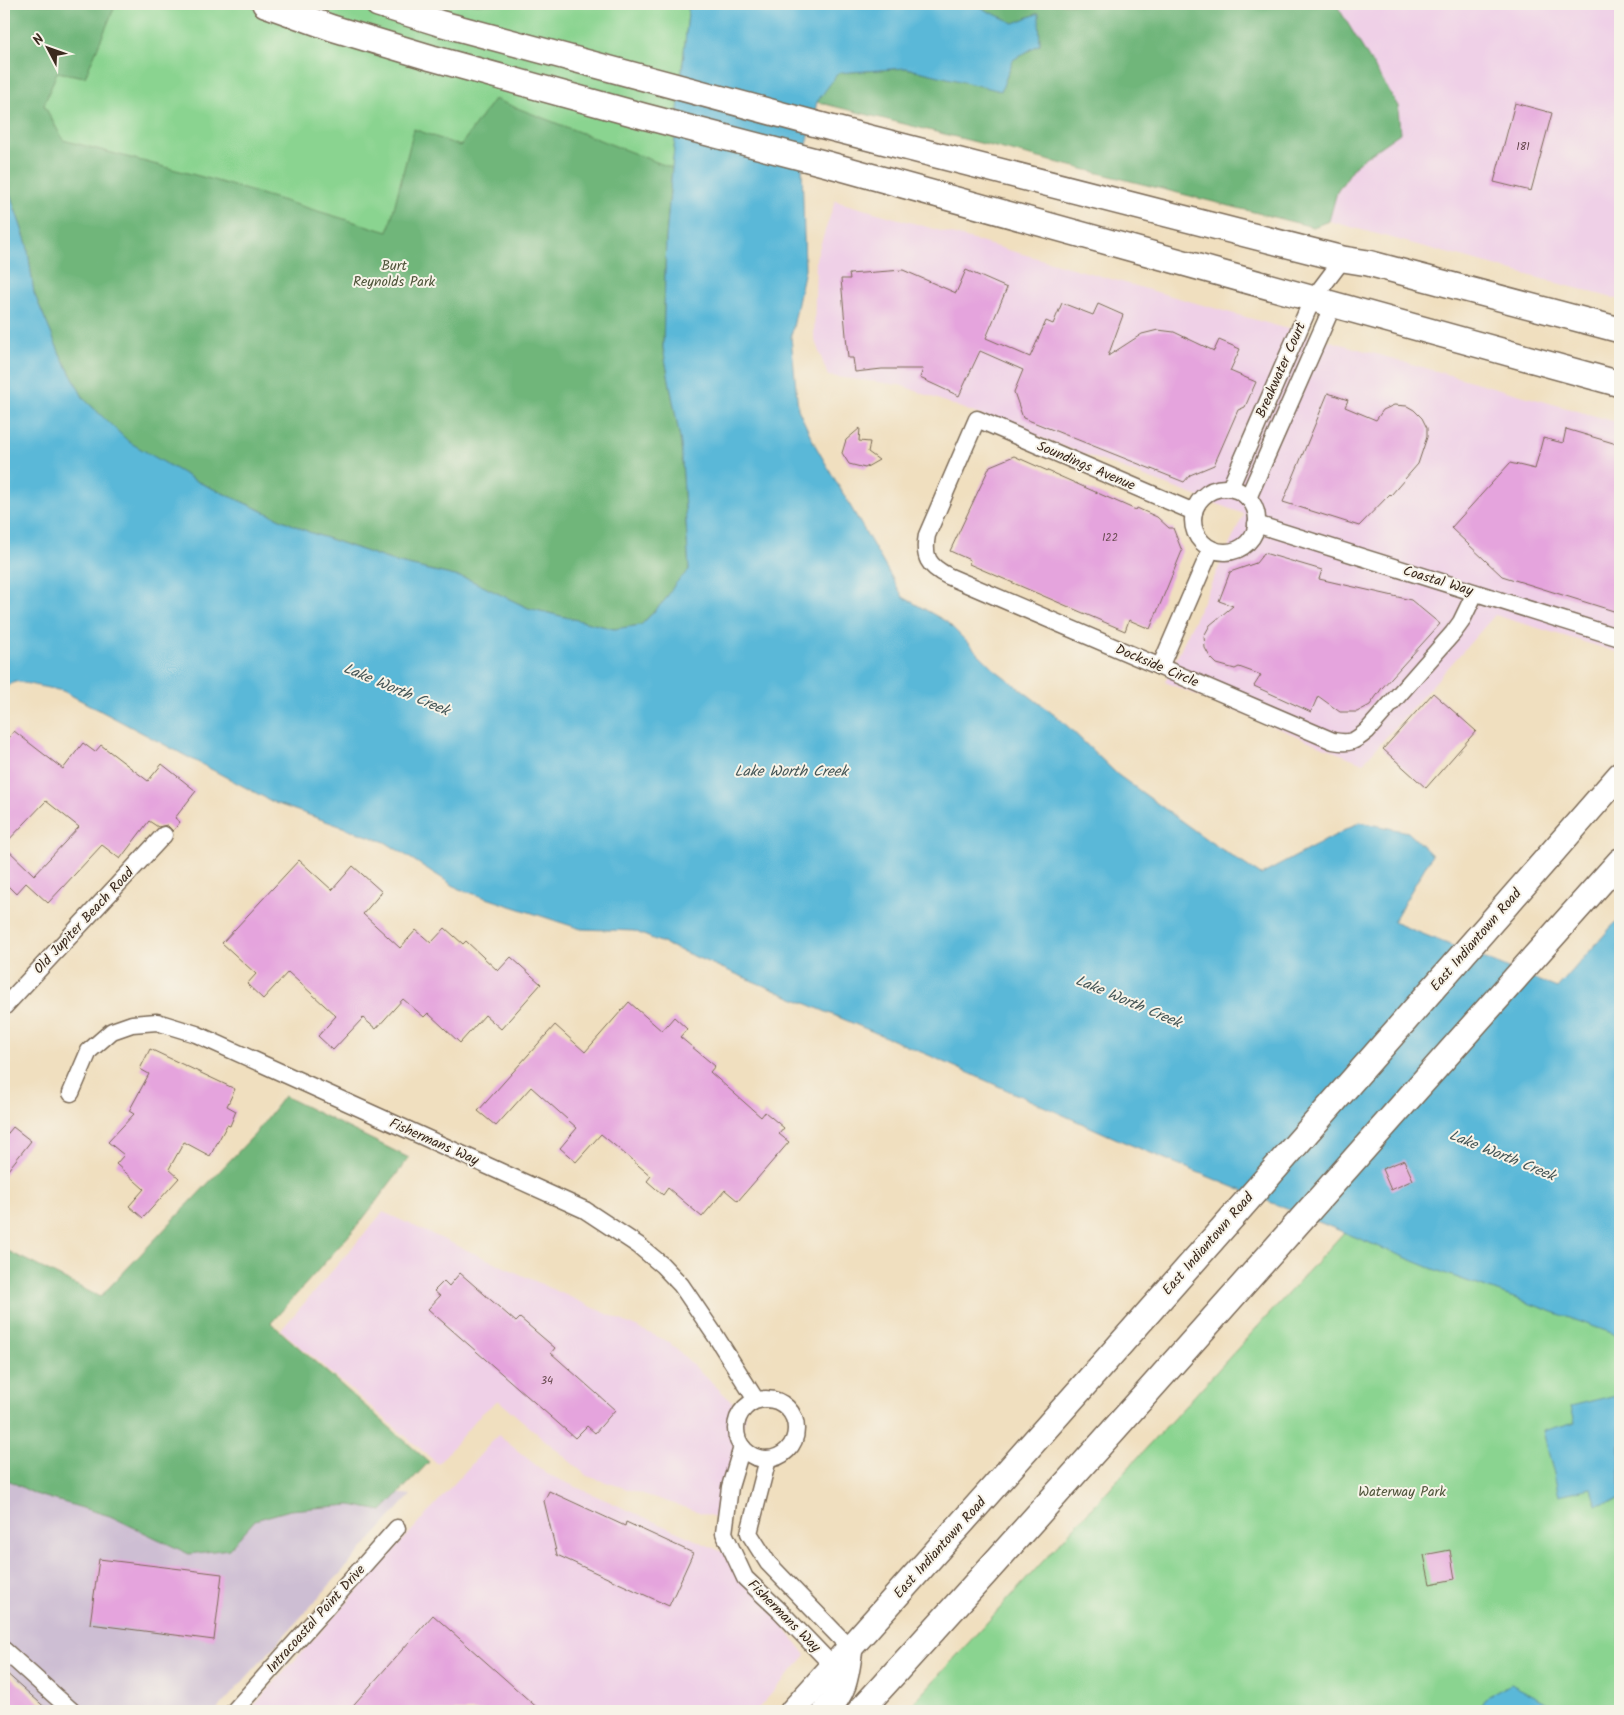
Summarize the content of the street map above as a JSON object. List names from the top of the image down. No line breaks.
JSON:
{"streets":{"main road":["East Indiantown Road"],"street":["Breakwater Court","Soundings Avenue","Coastal Way","Dockside Circle","Old Jupiter Beach Road","Fishermans Way","Intracoastal Point Drive"]},"crossings":[["Breakwater Court","Soundings Avenue"],["Breakwater Court","Coastal Way"],["Soundings Avenue","Coastal Way"],["Soundings Avenue","Dockside Circle"],["Coastal Way","Dockside Circle"],["East Indiantown Road","Fishermans Way"]],"water":["Lake Worth Creek"],"parks":["Burt Reynolds Park","Waterway Park"],"house_numbers":["181","122","34"],"north":"top left"}
